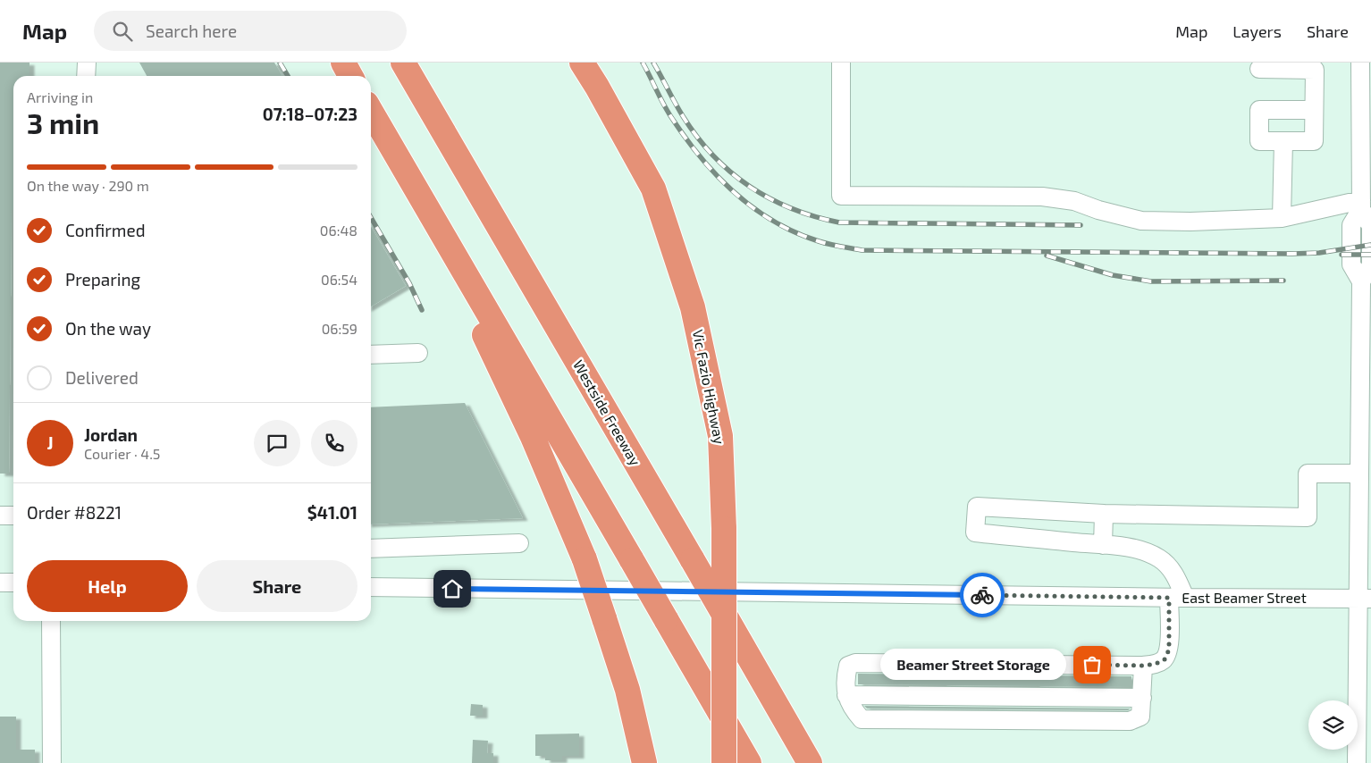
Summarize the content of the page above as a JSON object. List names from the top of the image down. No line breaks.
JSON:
{"streets":{"highway":["Vic Fazio Highway","Westside Freeway"],"street":["East Beamer Street"]},"places":["Beamer Street Storage"],"page":{"header":"Map","search":"Search here","nav":["Map","Layers","Share"],"heading":["3 min","Arriving in","07:18–07:23"],"panel":["Jordan","Courier · 4.5","Order #8221","$41.01"],"bar":"On the way · 290 m","list":[["Confirmed","06:48"],["Preparing","06:54"],["On the way","06:59"],"Delivered"],"round":"J","buttons":["Help","Share"],"bubble":"Beamer Street Storage"}}
